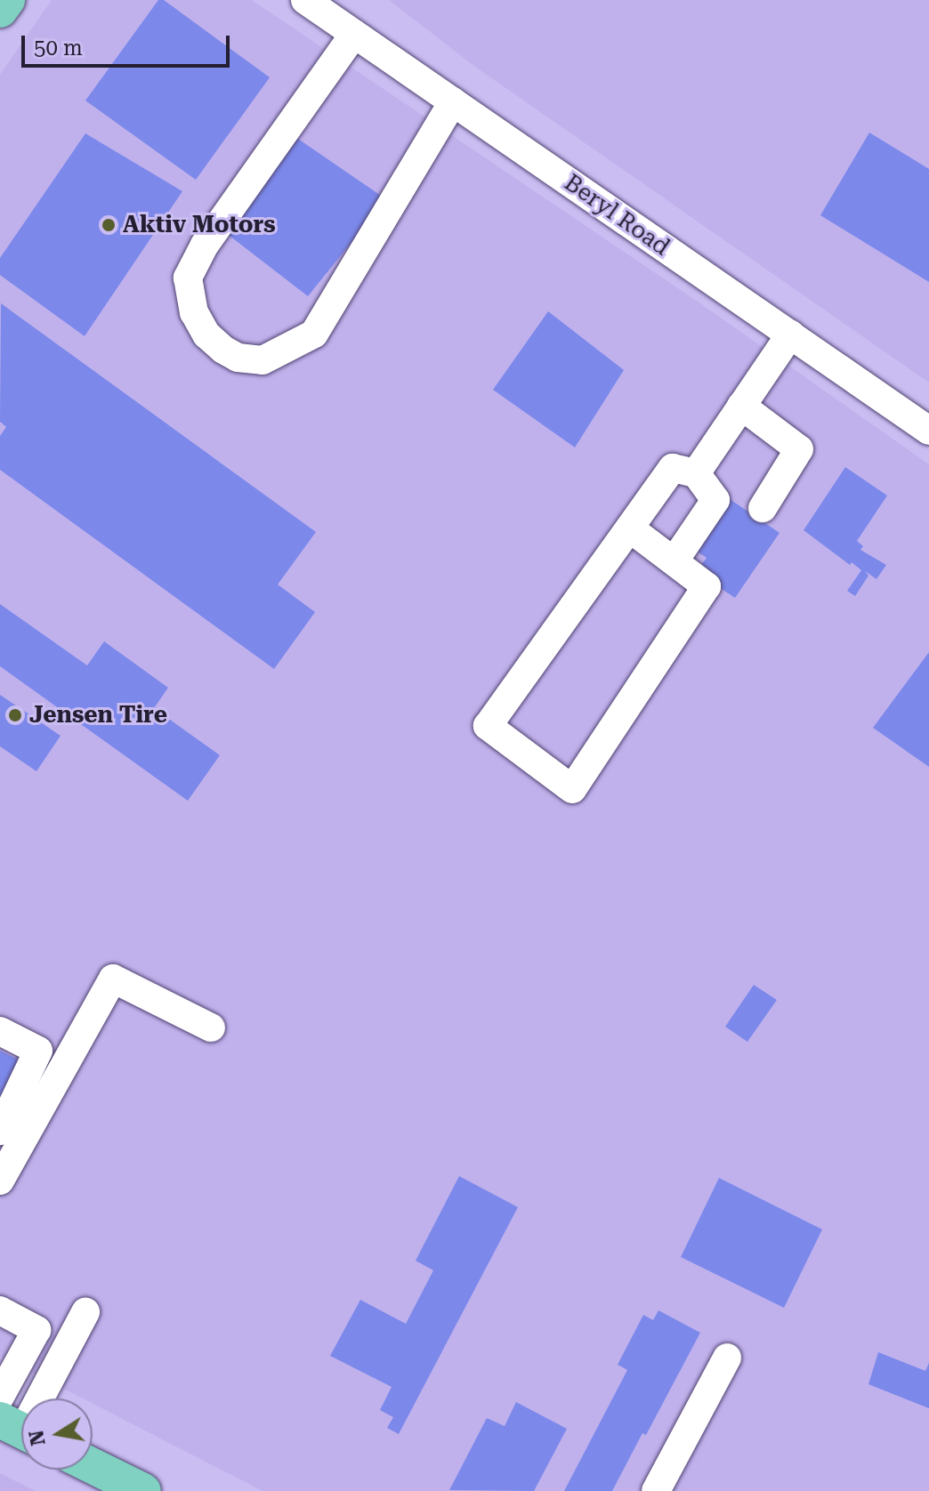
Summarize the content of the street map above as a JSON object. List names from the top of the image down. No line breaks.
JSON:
{"streets":{"street":["Beryl Road"]},"places":["Aktiv Motors","Jensen Tire"],"scale_bar":"50 m","north":"left"}
